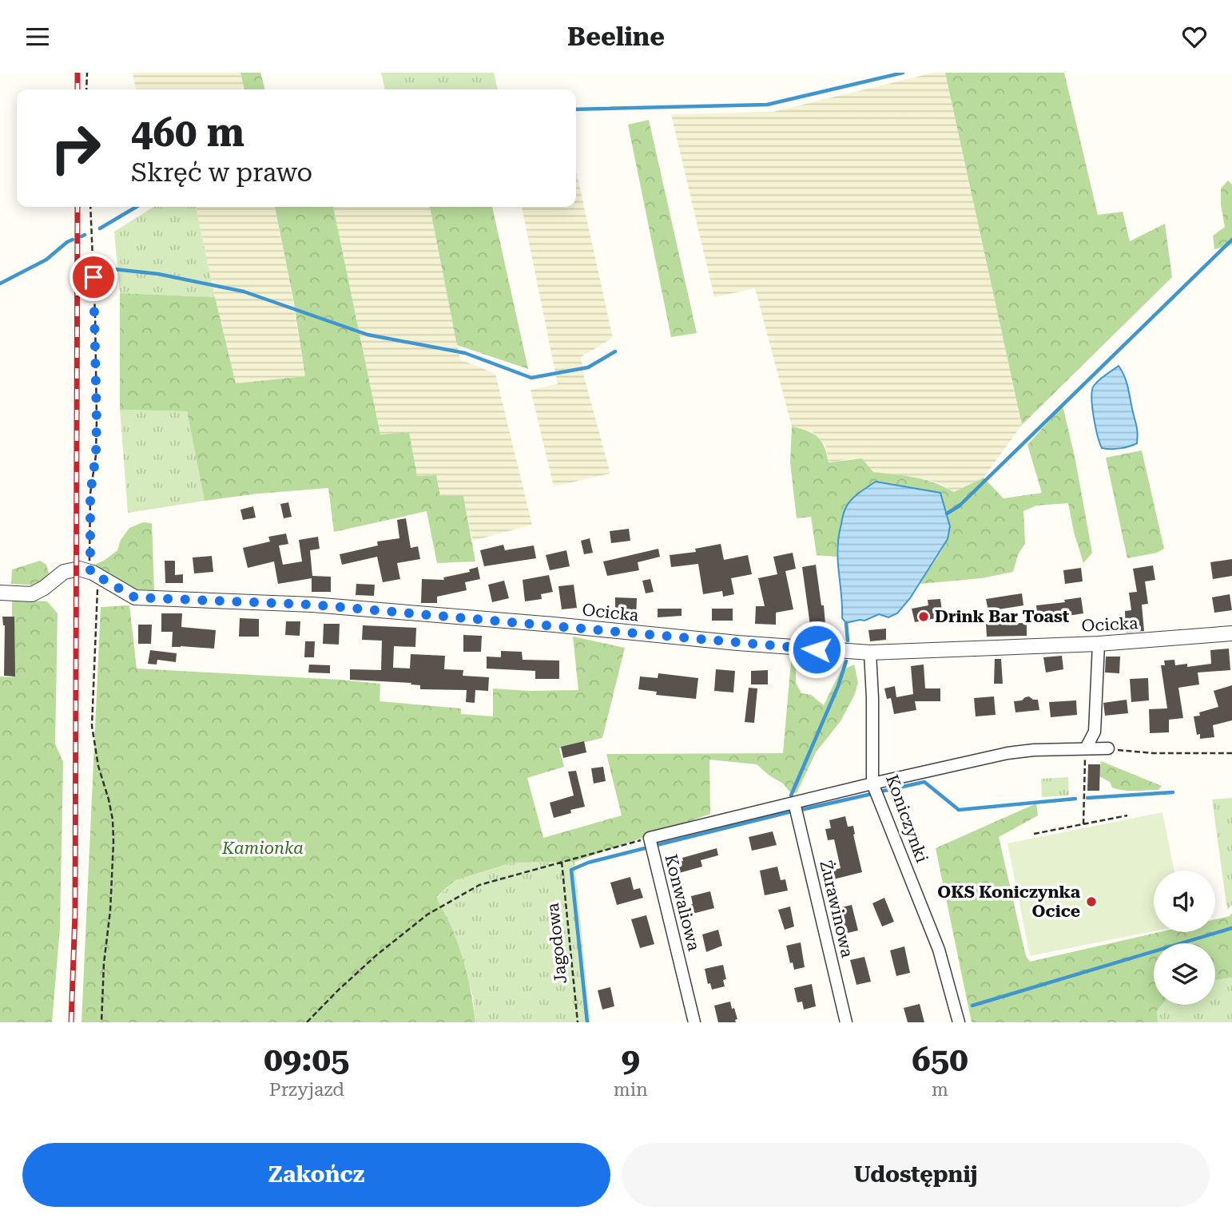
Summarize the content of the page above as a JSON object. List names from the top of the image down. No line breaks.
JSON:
{"streets":{"street":["Ocicka","Koniczynki","Konwaliowa","Żurawinowa"],"path":["Jagodowa"]},"crossings":[["Ocicka","Koniczynki"],["Koniczynki","Konwaliowa"],["Konwaliowa","Żurawinowa"]],"parks":["Kamionka"],"places":["Drink Bar Toast","OKS Koniczynka Ocice"],"page":{"header":"Beeline","turn":["460 m","Skręć w prawo"],"eta":["09:05","Przyjazd","9","min","650","m"],"buttons":["Zakończ","Udostępnij"]}}
